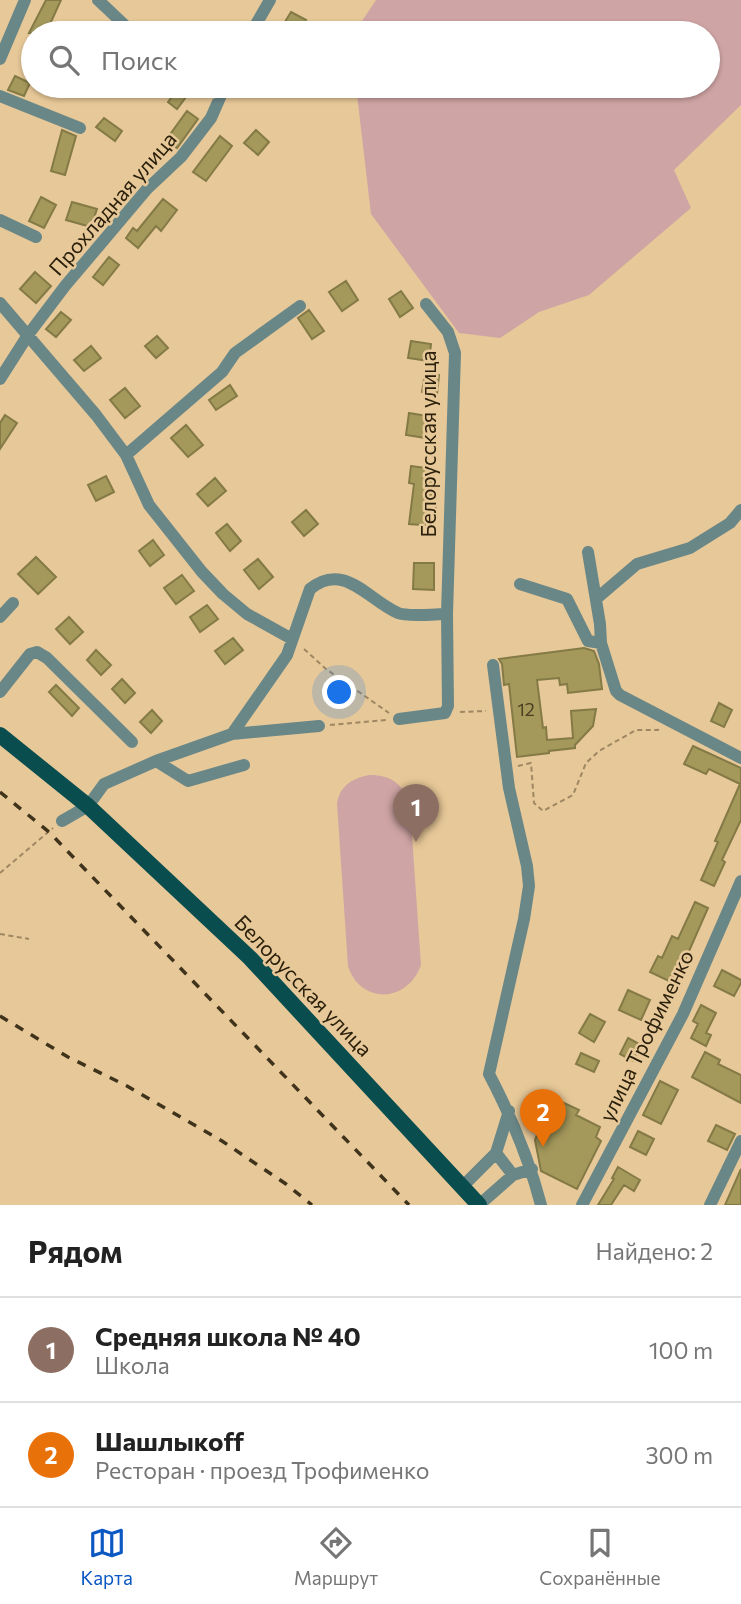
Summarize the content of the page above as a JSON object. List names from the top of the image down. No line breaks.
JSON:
{"streets":{"main road":["Белорусская улица"],"street":["Прохладная улица","улица Трофименко"]},"house_numbers":["12"],"page":{"search":"Поиск","pins":["1","2"],"heading":["Рядом","Найдено: 2"],"list":[{"mark":"1","name":"Средняя школа № 40","note":"Школа","value":"100 m"},{"mark":"2","name":"Шашлыкоff","note":"Ресторан · проезд Трофименко","value":"300 m"}],"nav":["Карта","Маршрут","Сохранённые"]}}
